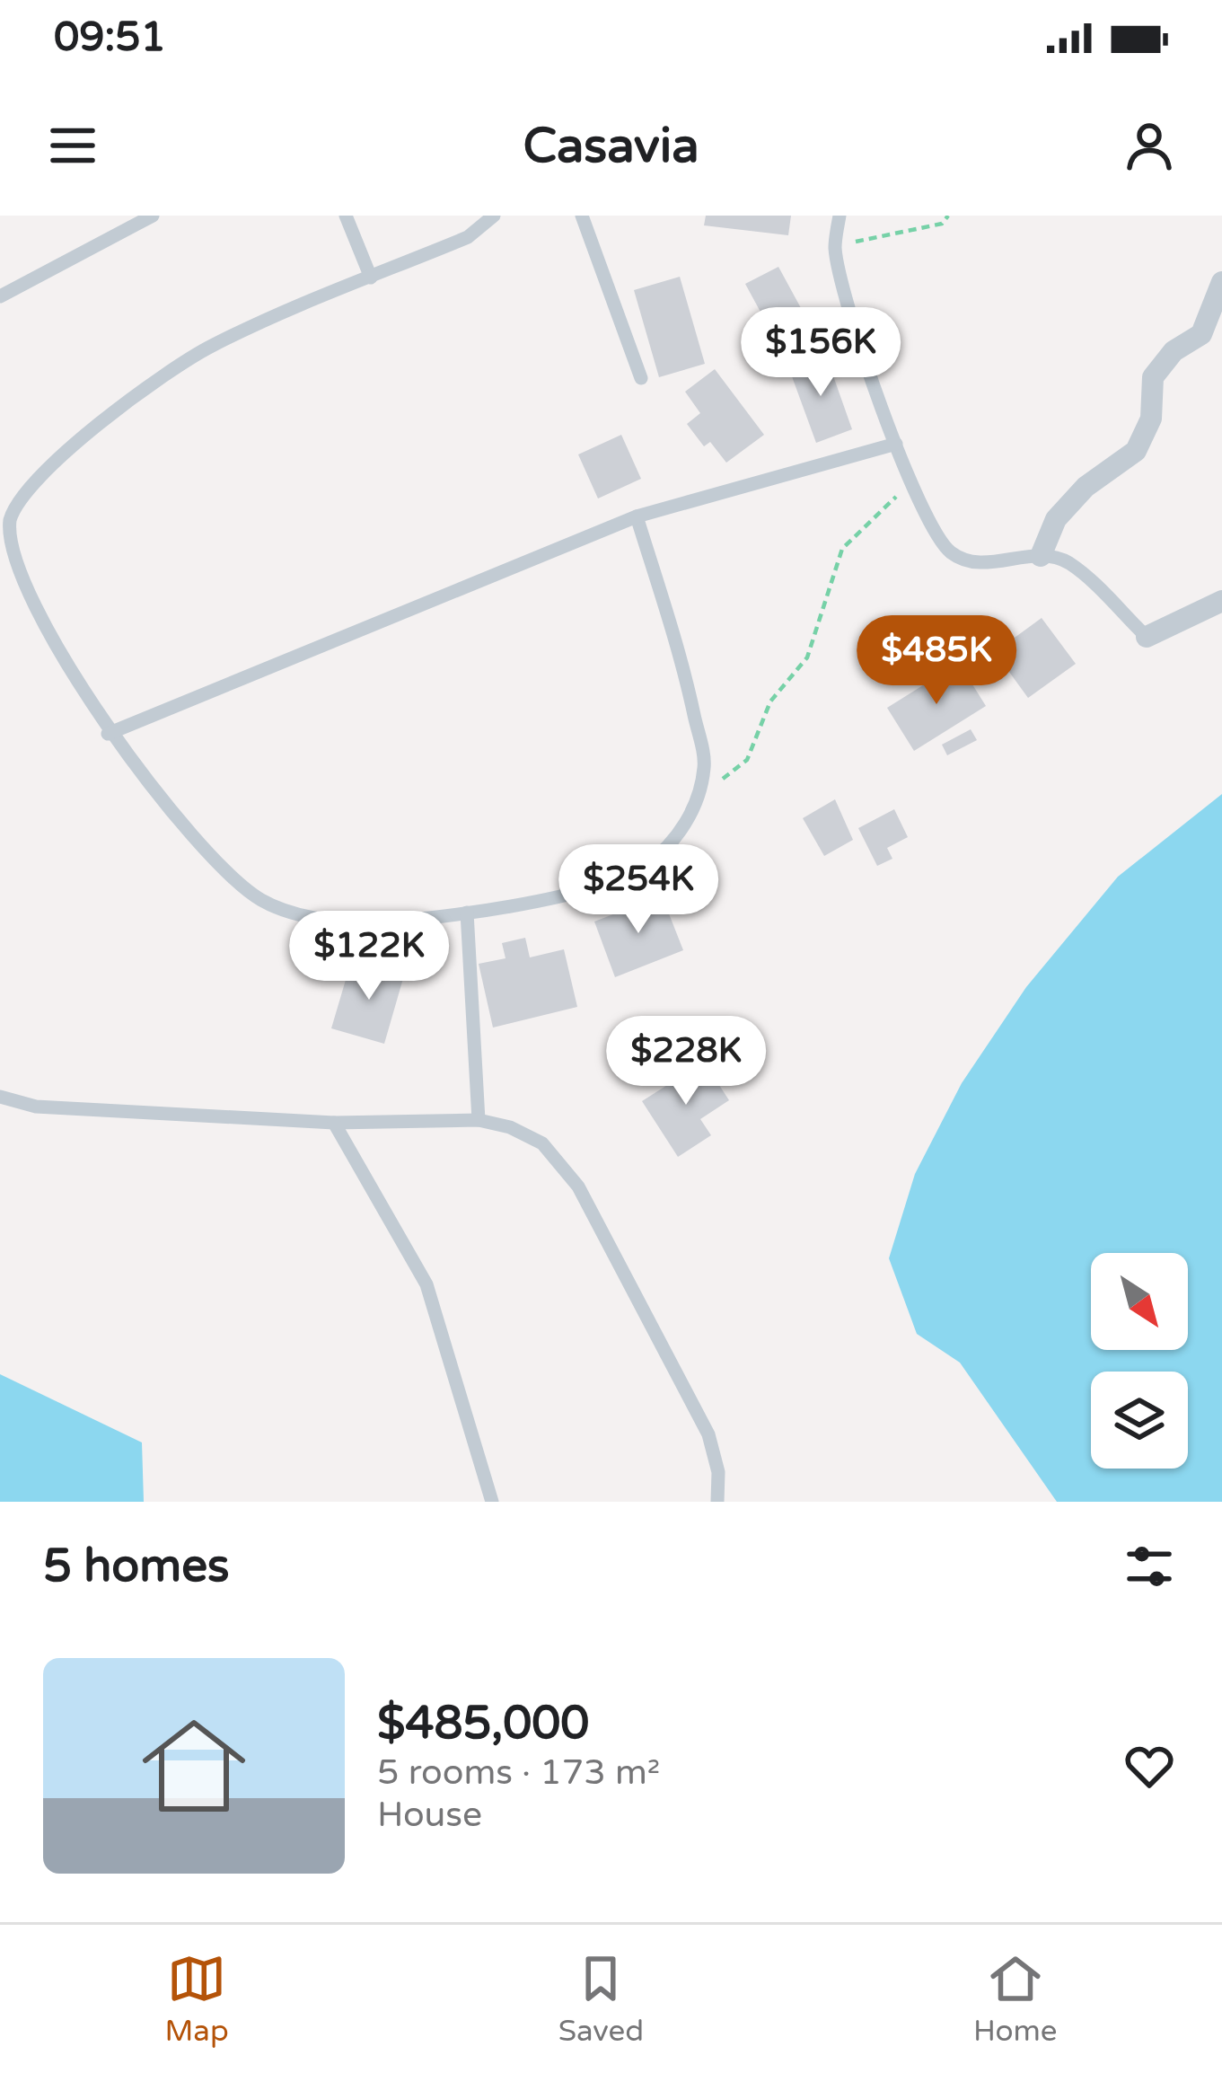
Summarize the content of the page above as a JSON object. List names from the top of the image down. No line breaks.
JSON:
{"north":"bottom right","page":{"status":"09:51","header":"Casavia","price":["$156K","$485K","$254K","$122K","$228K"],"heading":"5 homes","list":[{"name":"$485,000","note":"5 rooms · 173 m² · House"}],"tabs":["Map","Saved","Home"]}}
